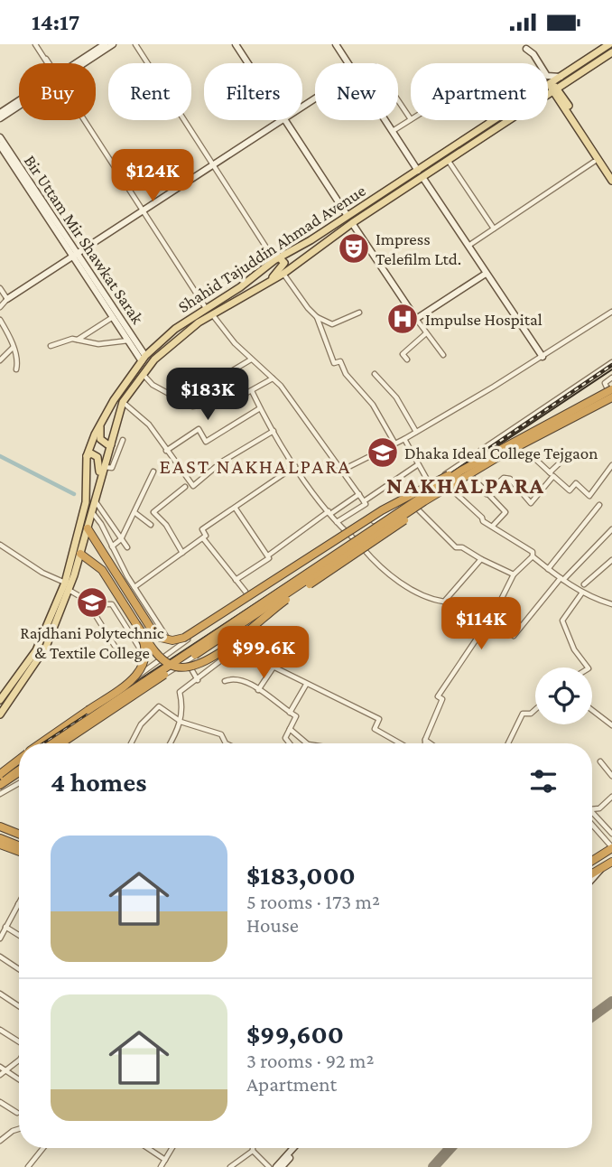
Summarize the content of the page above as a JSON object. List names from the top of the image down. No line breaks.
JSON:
{"streets":{"main road":["Bir Uttam Mir Shawkat Sarak","Shahid Tajuddin Ahmad Avenue"]},"crossings":[["Bir Uttam Mir Shawkat Sarak","Shahid Tajuddin Ahmad Avenue"]],"districts":["EAST NAKHALPARA","NAKHALPARA"],"places":{"theatre":["Impress Telefilm Ltd."],"hospital":["Impulse Hospital"],"school or university":["Dhaka Ideal College Tejgaon","Rajdhani Polytechnic & Textile College"]},"page":{"status":"14:17","chip":["Buy","Rent","Filters","New","Apartment"],"price":["$124K","$183K","$114K","$99.6K"],"heading":"4 homes","list":[{"name":"$183,000","note":"5 rooms · 173 m² · House"},{"name":"$99,600","note":"3 rooms · 92 m² · Apartment"}]}}
